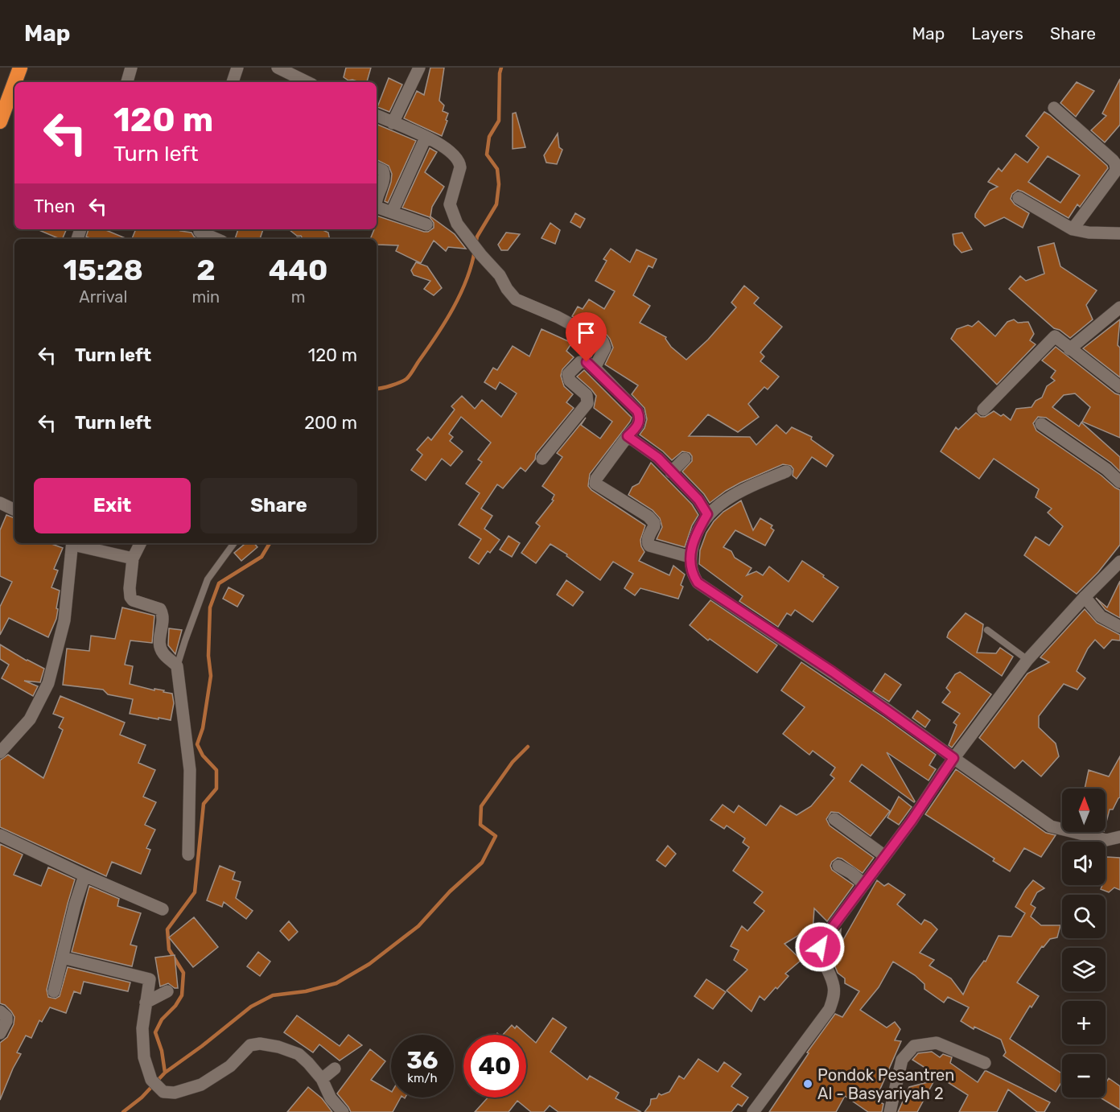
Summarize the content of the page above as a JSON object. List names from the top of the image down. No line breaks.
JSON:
{"places":["Pondok Pesantren Al - Basyariyah 2"],"north":"top","page":{"header":"Map","nav":["Map","Layers","Share"],"turn":["120 m","Turn left"],"then":"Then","eta":["15:28","Arrival","2","min","440","m"],"list":[{"name":"Turn left","value":"120 m"},{"name":"Turn left","value":"200 m"}],"buttons":["Exit","Share"],"map_buttons":["+","−"],"speed":"36 km/h","limit":"40"}}
